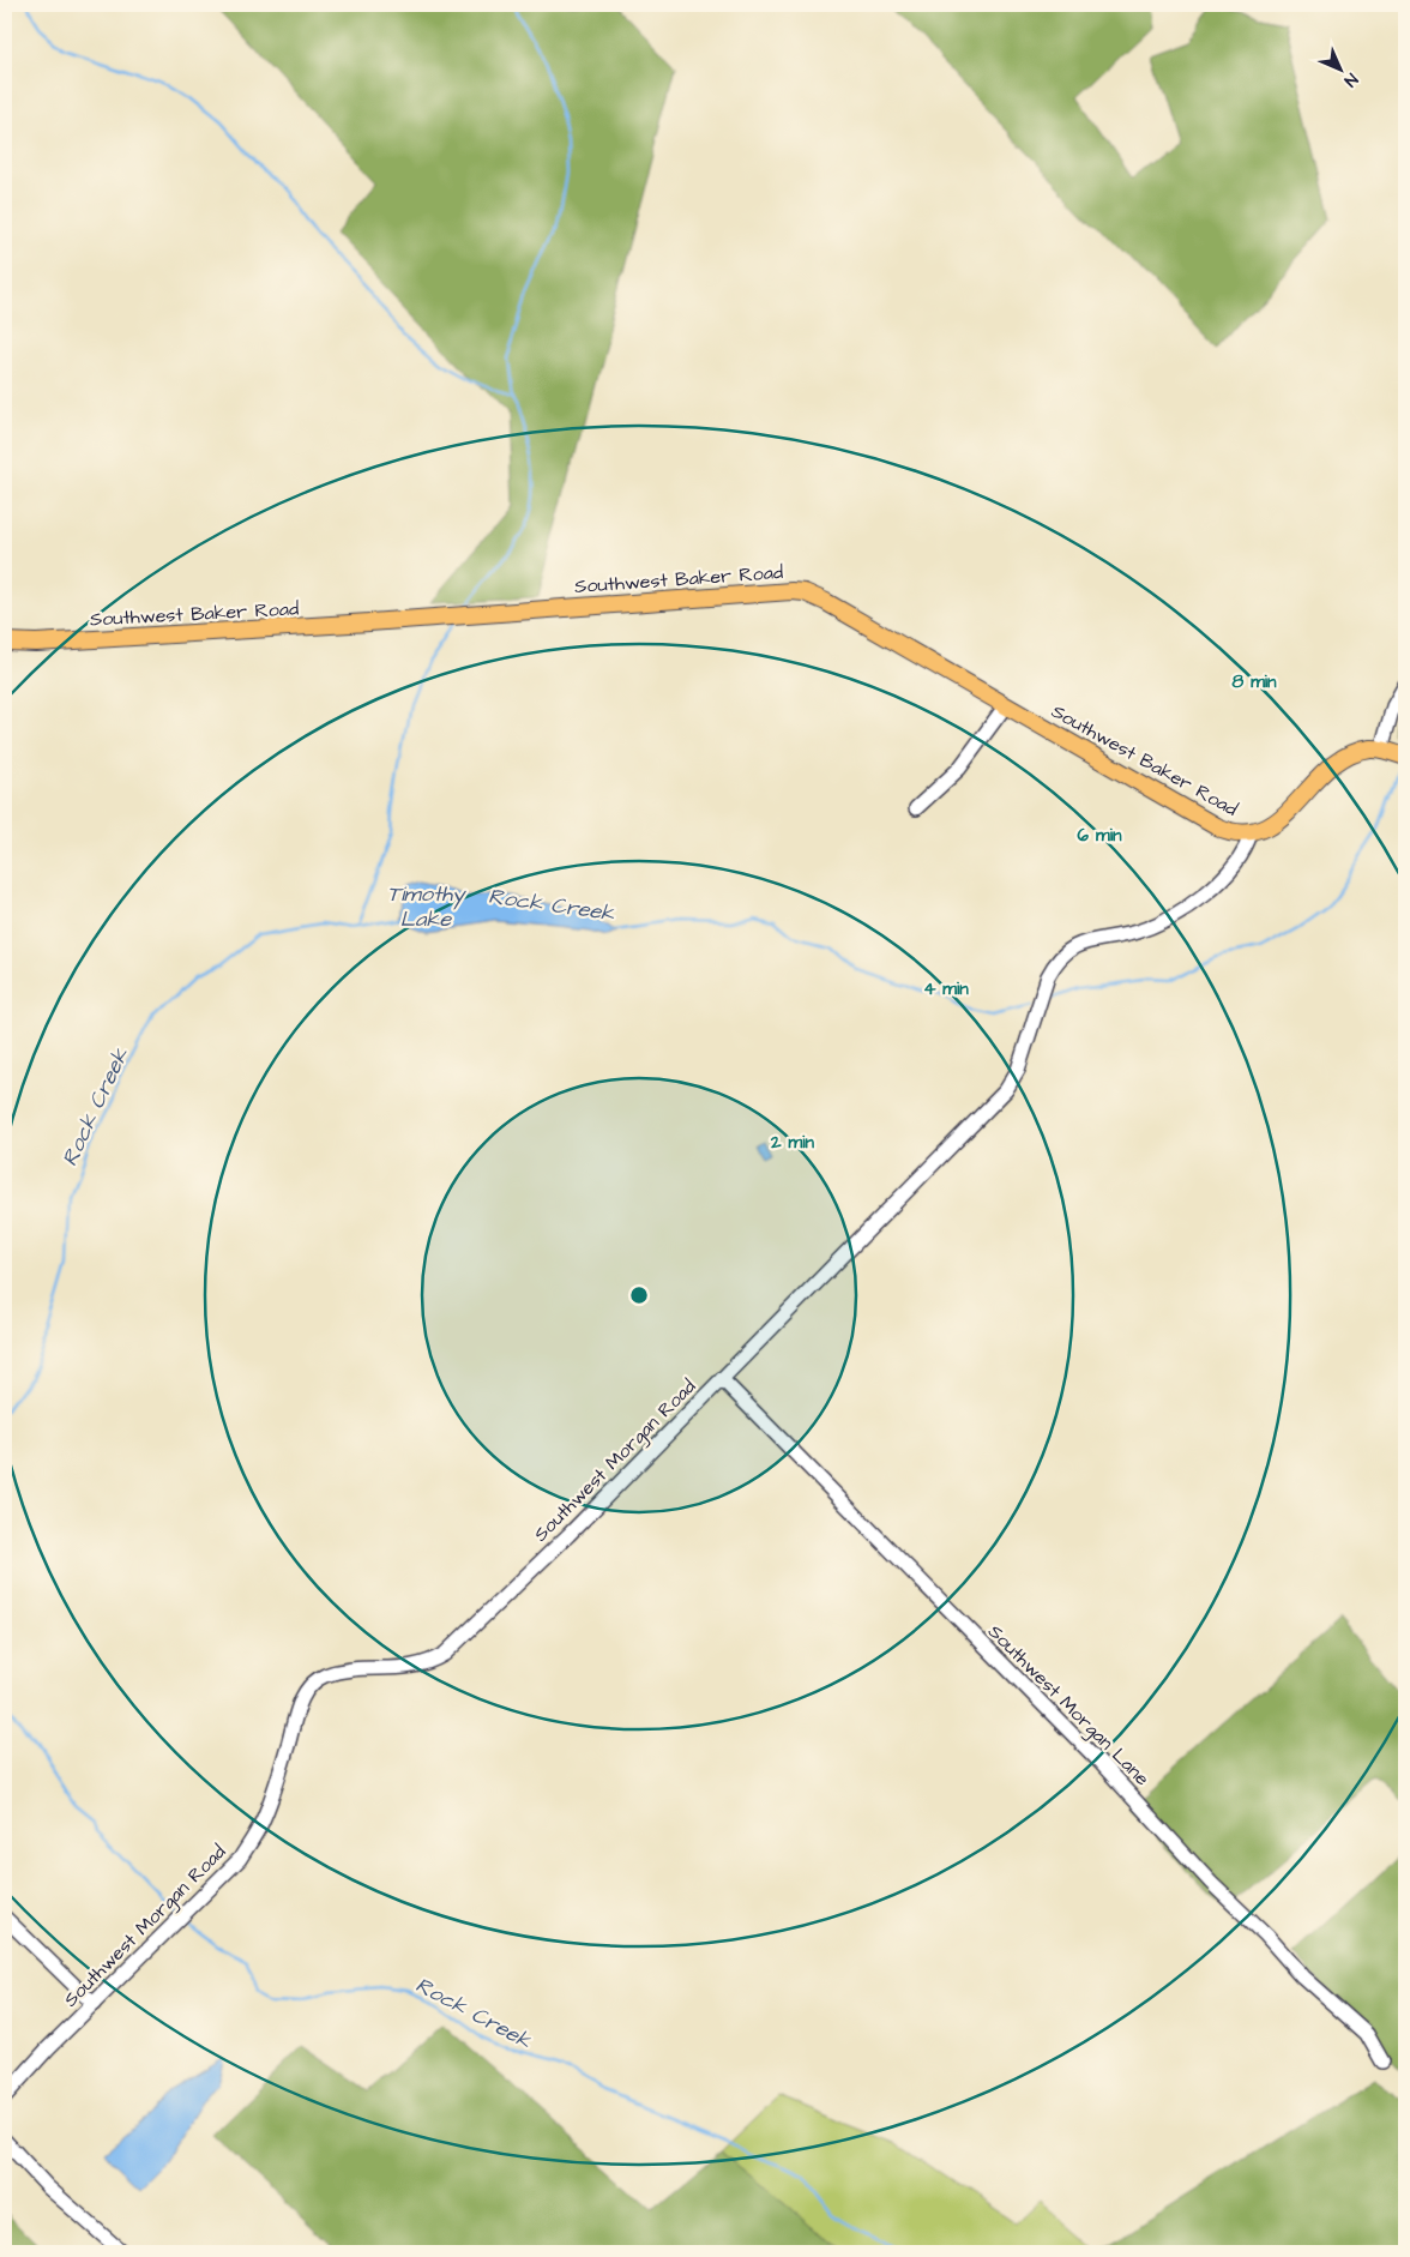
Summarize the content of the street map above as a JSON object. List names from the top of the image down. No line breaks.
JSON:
{"streets":{"main road":["Southwest Baker Road"],"street":["Southwest Morgan Road","Southwest Morgan Lane"]},"crossings":[["Southwest Baker Road","Southwest Morgan Road"],["Southwest Morgan Road","Southwest Morgan Lane"]],"water":["Timothy Lake","Rock Creek"],"north":"bottom right","rings":["8 min","6 min","4 min","2 min"]}
